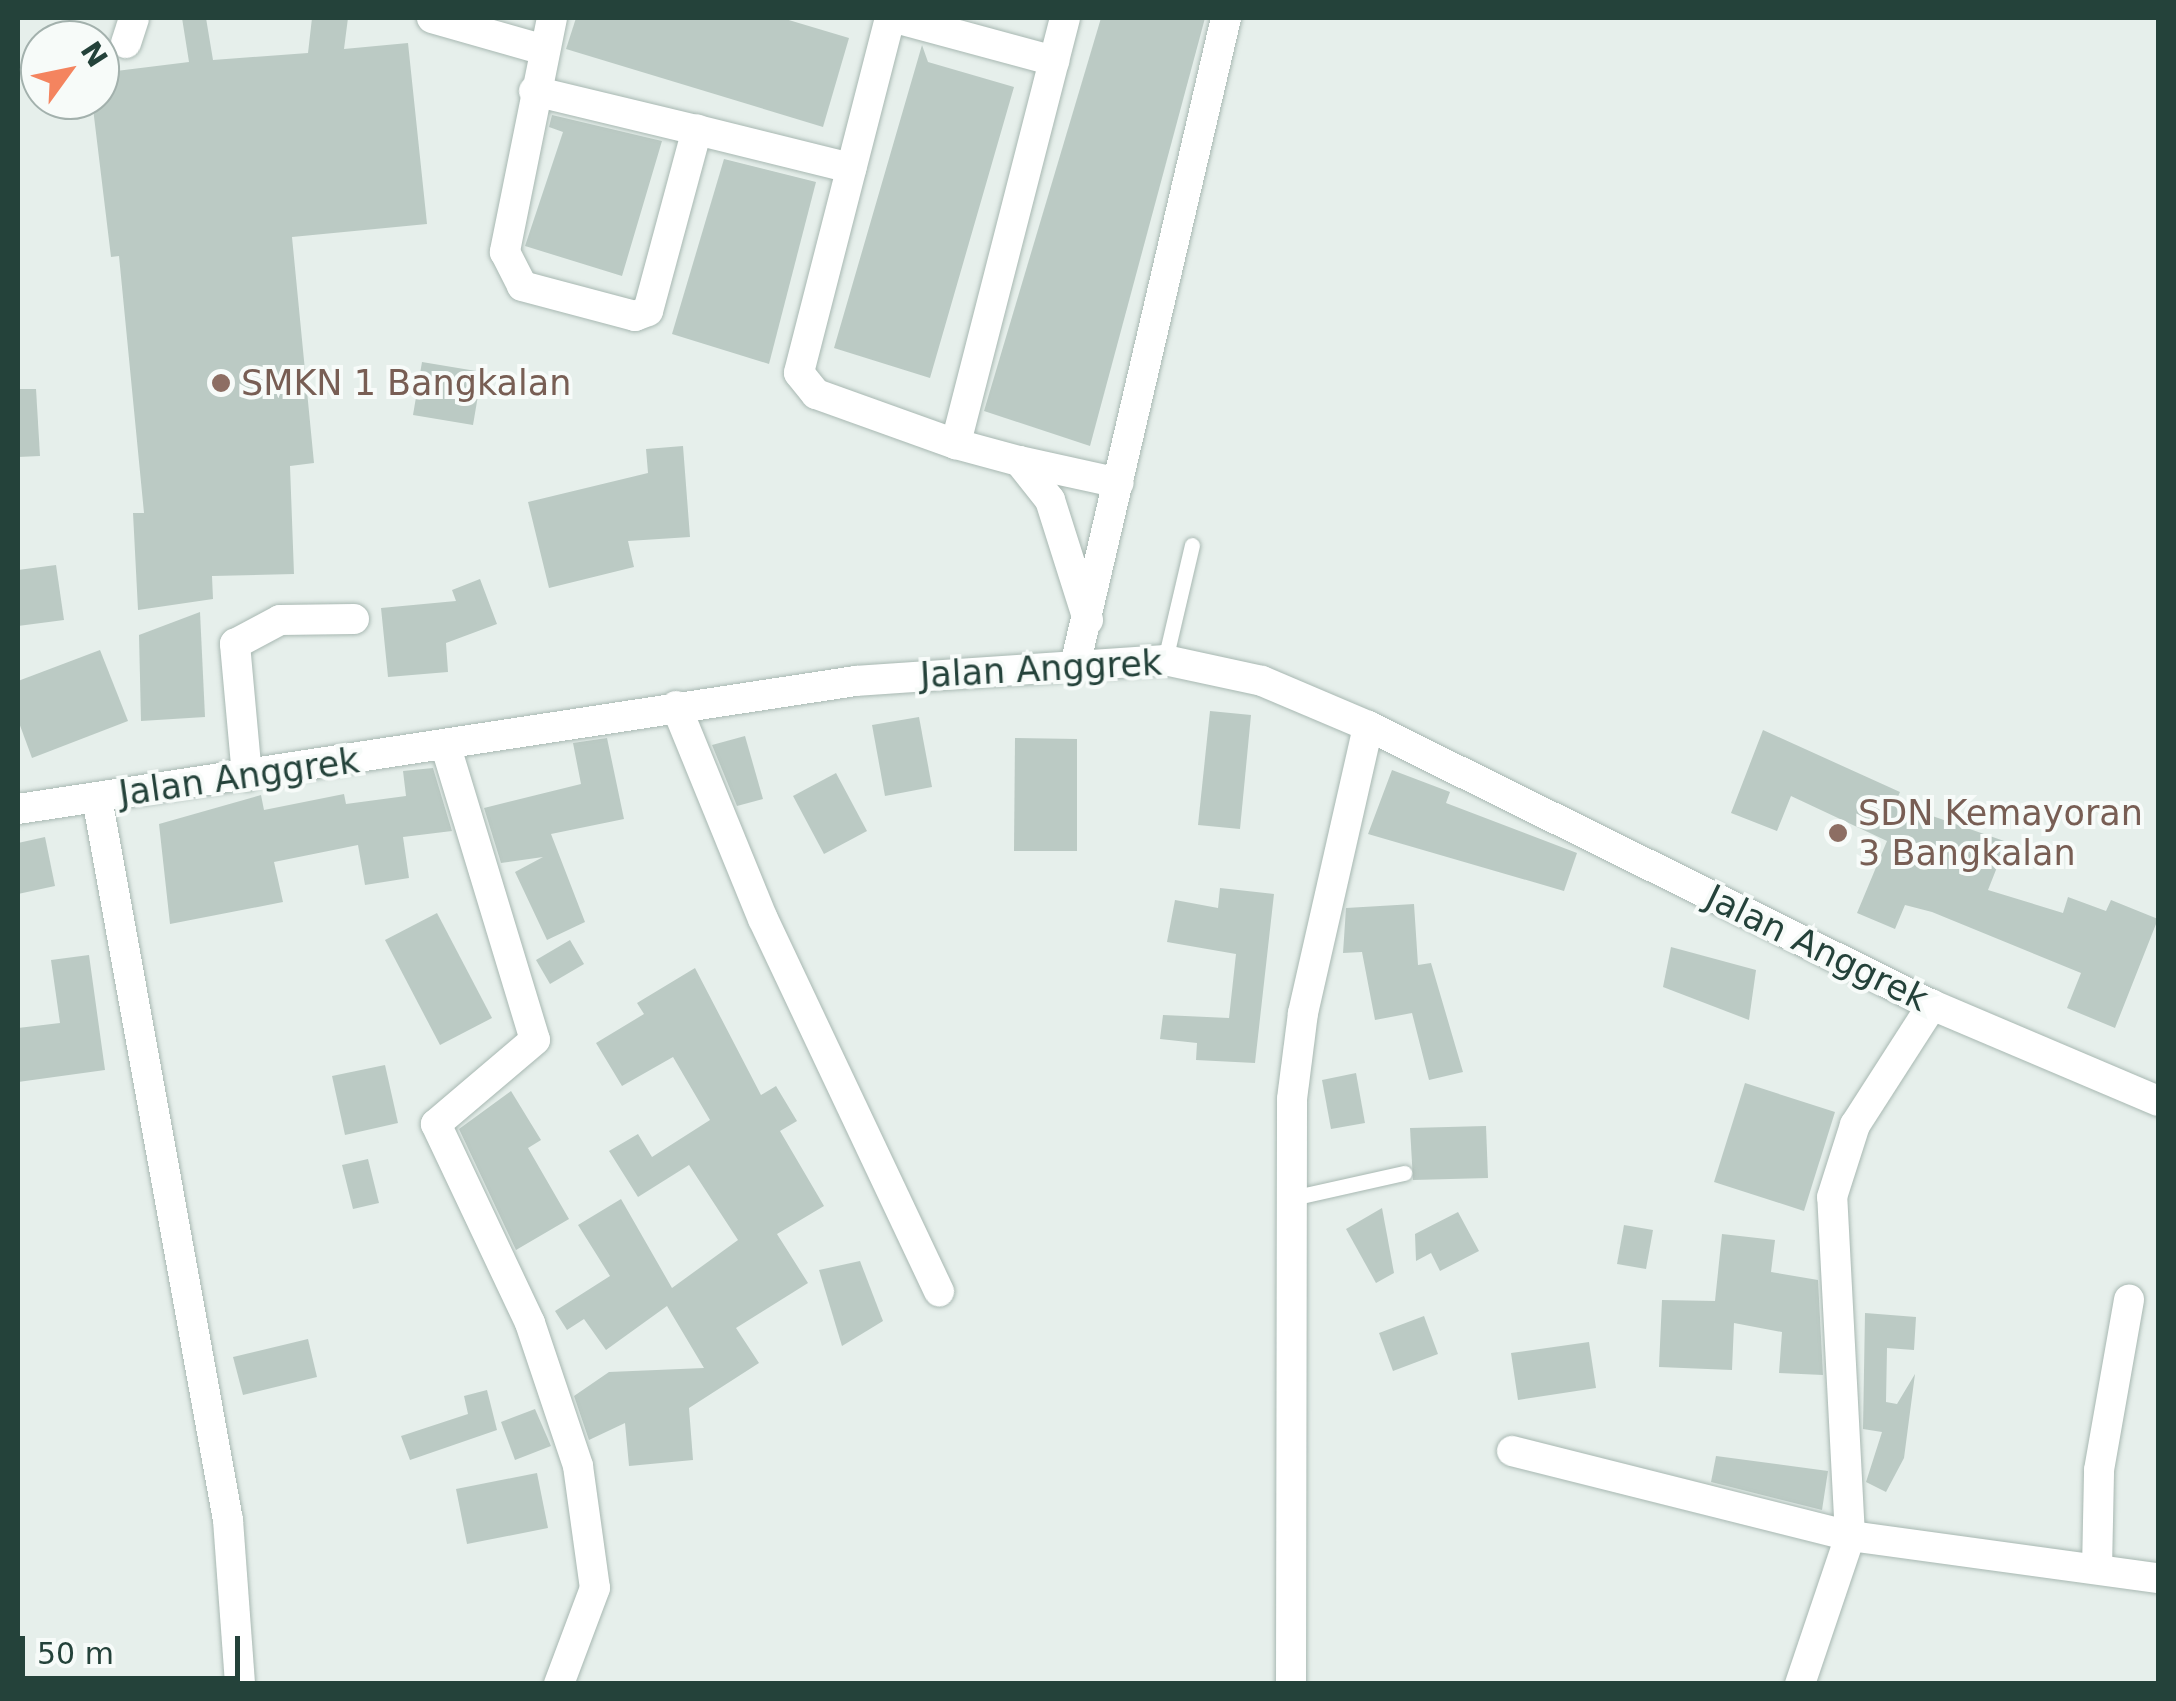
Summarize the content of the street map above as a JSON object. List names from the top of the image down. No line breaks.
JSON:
{"streets":{"street":["Jalan Anggrek"]},"places":["SMKN 1 Bangkalan","SDN Kemayoran 3 Bangkalan"],"scale_bar":"50 m","north":"top right"}
